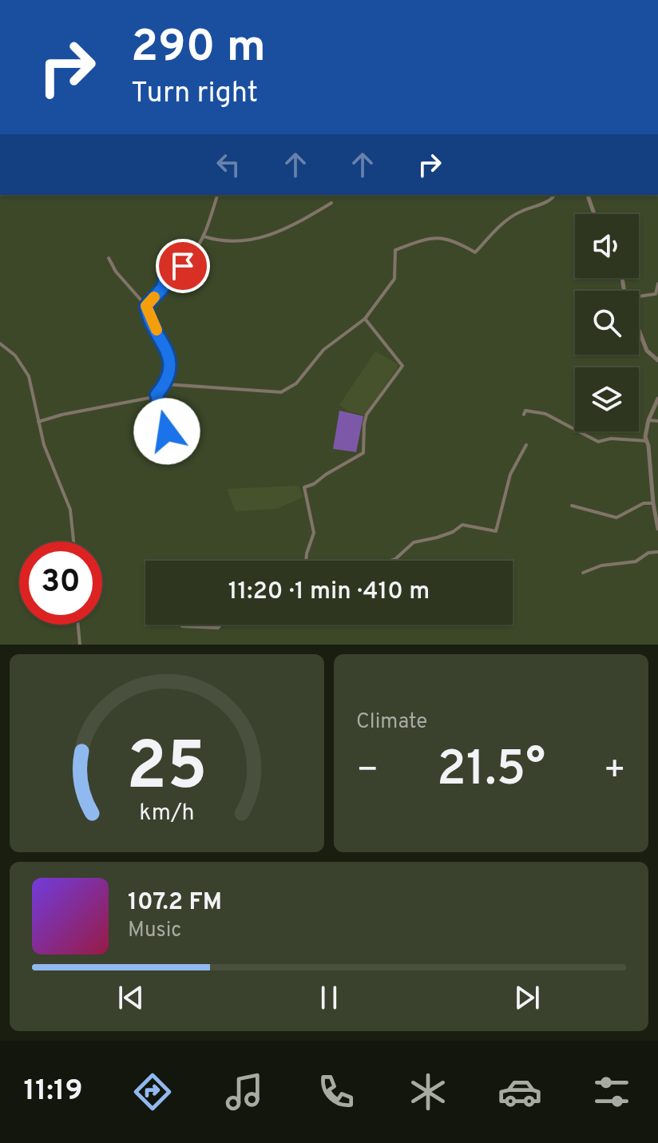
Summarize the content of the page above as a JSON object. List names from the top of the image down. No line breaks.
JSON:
{"page":{"turn":["290 m","Turn right"],"limit":"30","trip":"11:20 · 1 min · 410 m","tile":"Climate","heat":["−","21.5°","+"],"song":["107.2 FM","Music"],"tabs":"11:19","gauge":["25","km/h"]}}
